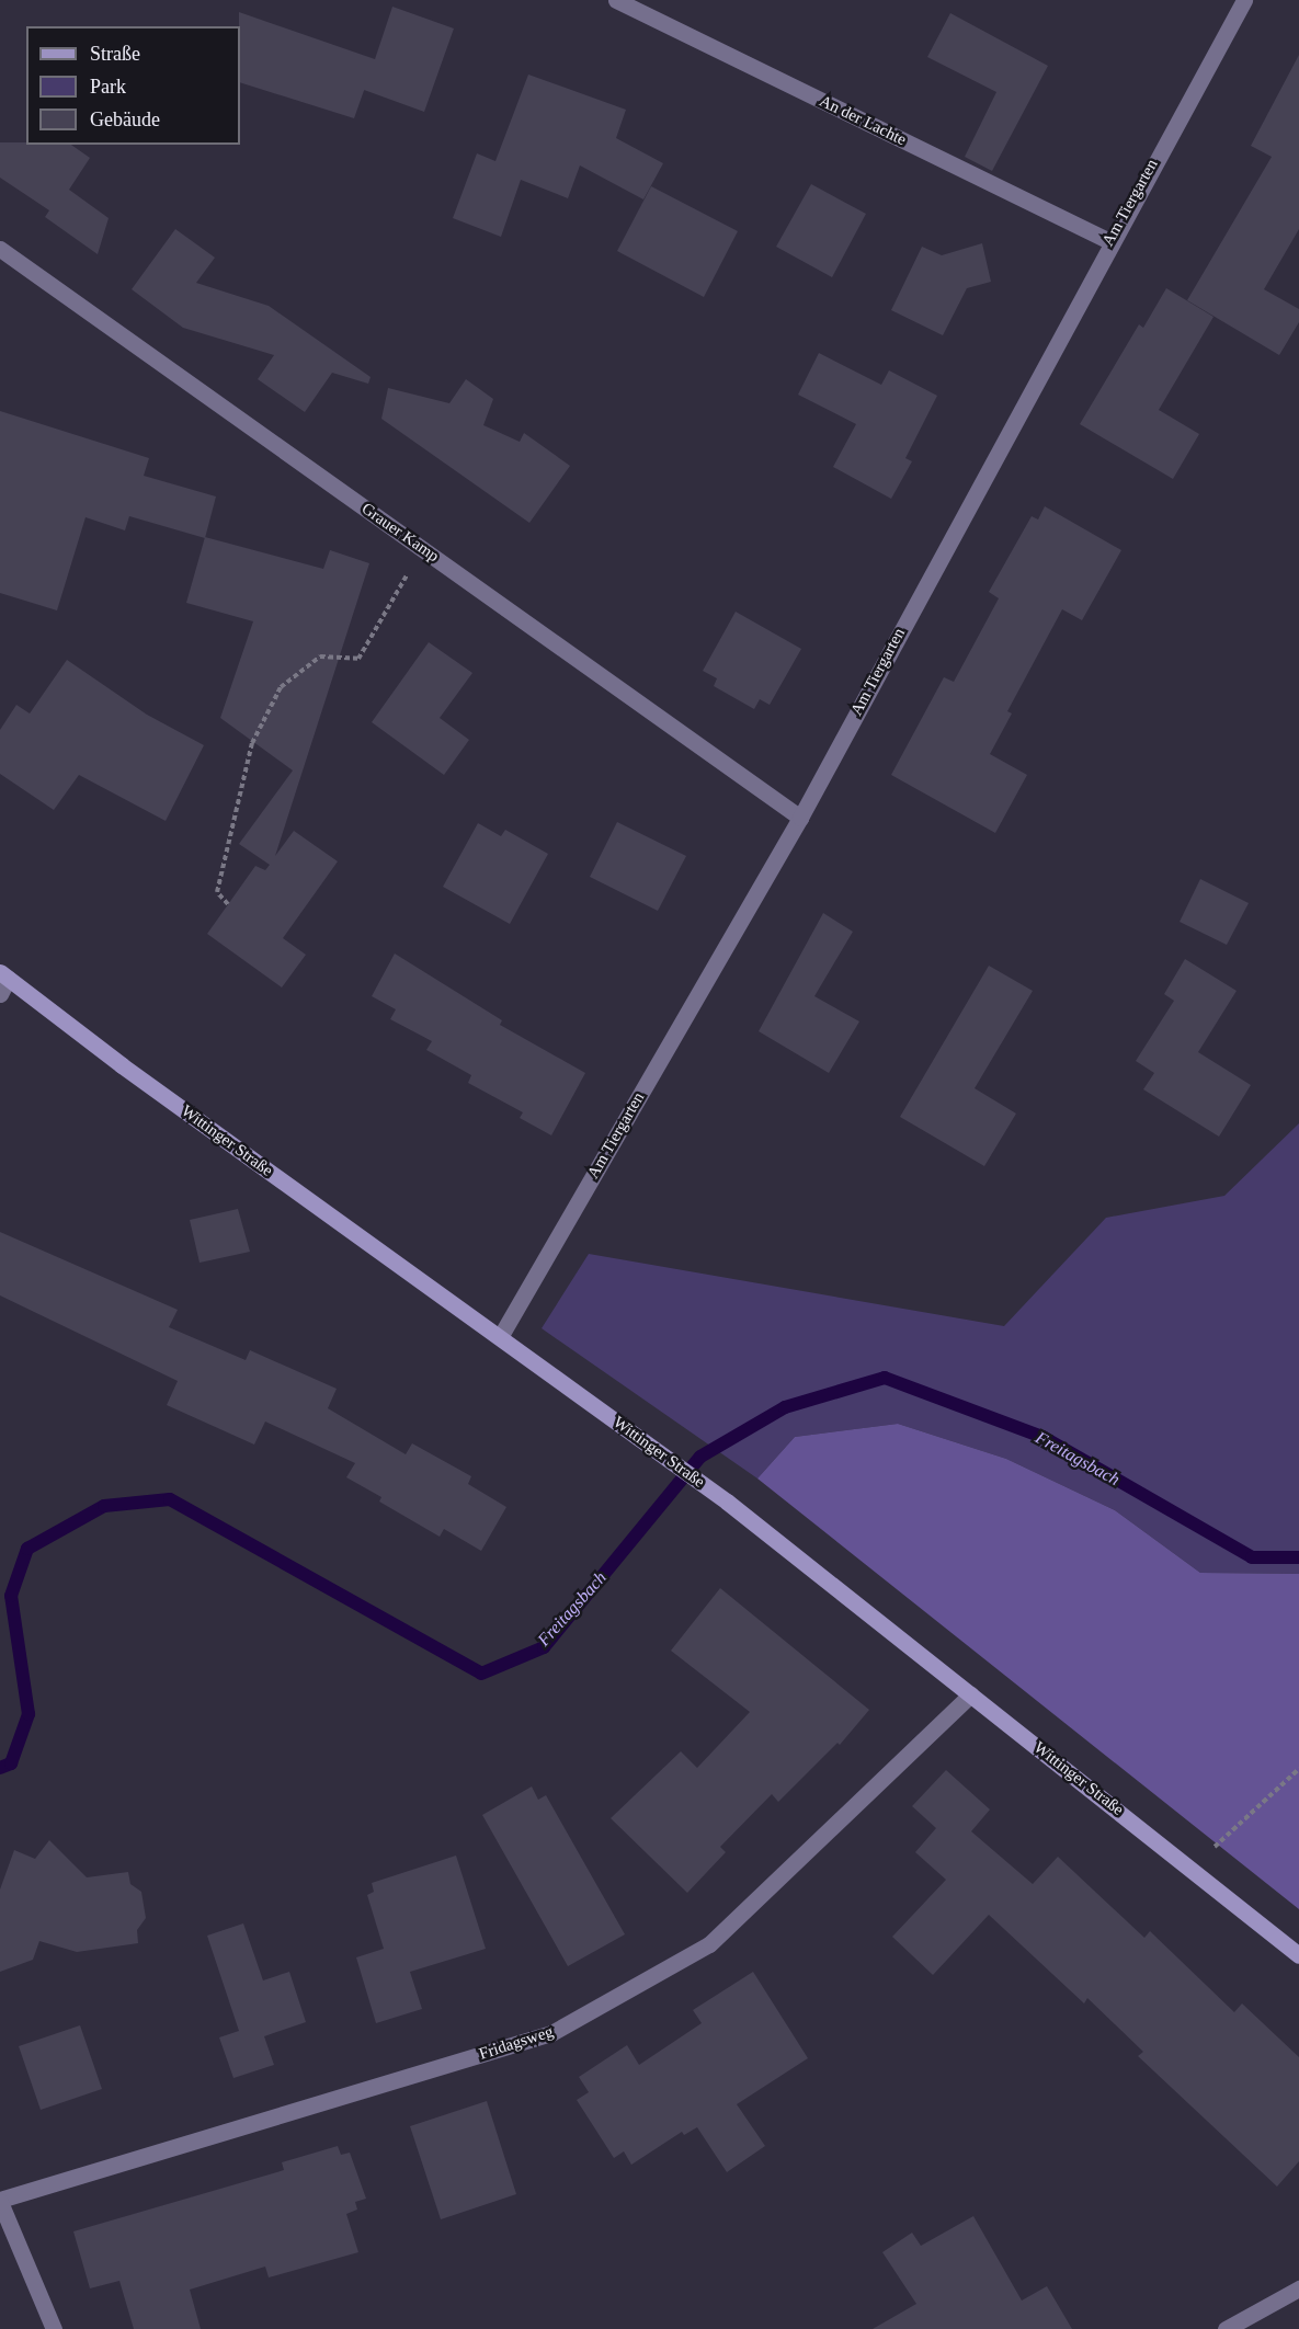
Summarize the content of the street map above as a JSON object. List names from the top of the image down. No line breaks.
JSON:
{"streets":{"main road":["Wittinger Straße"],"street":["An der Lachte","Am Tiergarten","Grauer Kamp","Fridagsweg"]},"crossings":[["An der Lachte","Am Tiergarten"],["Am Tiergarten","Grauer Kamp"],["Am Tiergarten","Wittinger Straße"],["Wittinger Straße","Fridagsweg"]],"water":["Freitagsbach"],"legend":["Straße","Park","Gebäude"]}
